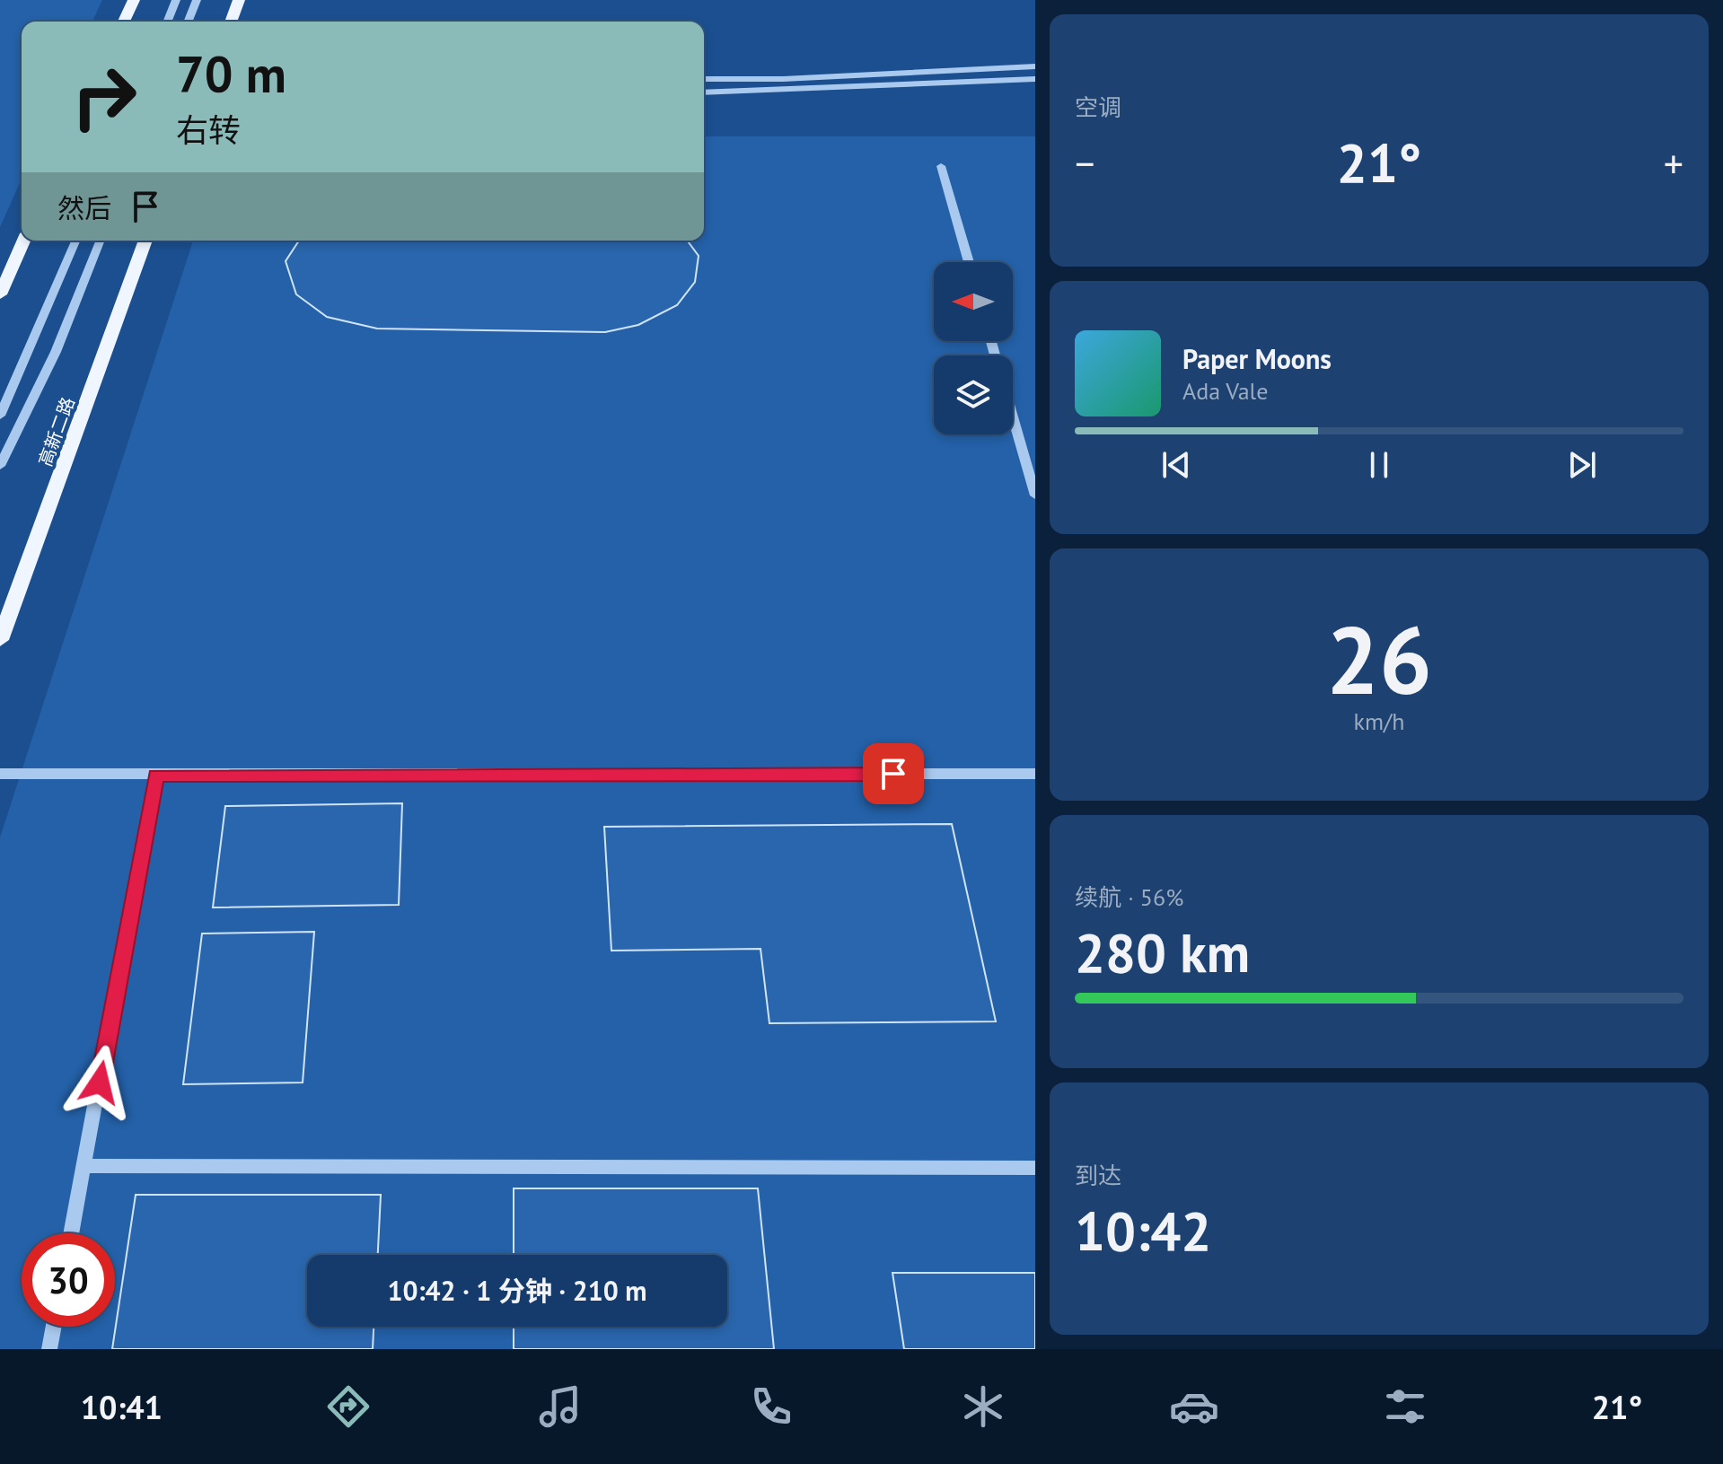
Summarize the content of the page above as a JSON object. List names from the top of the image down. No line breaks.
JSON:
{"streets":{"main road":["高新二路"]},"north":"left","page":{"tile":["空调",["26","km/h"],["续航 · 56%","280 km"],["到达","10:42"]],"turn":["70 m","右转"],"heat":["−","21°","+"],"then":"然后","song":["Paper Moons","Ada Vale"],"limit":"30","trip":"10:42 · 1 分钟 · 210 m","tabs":["10:41","21°"]}}
